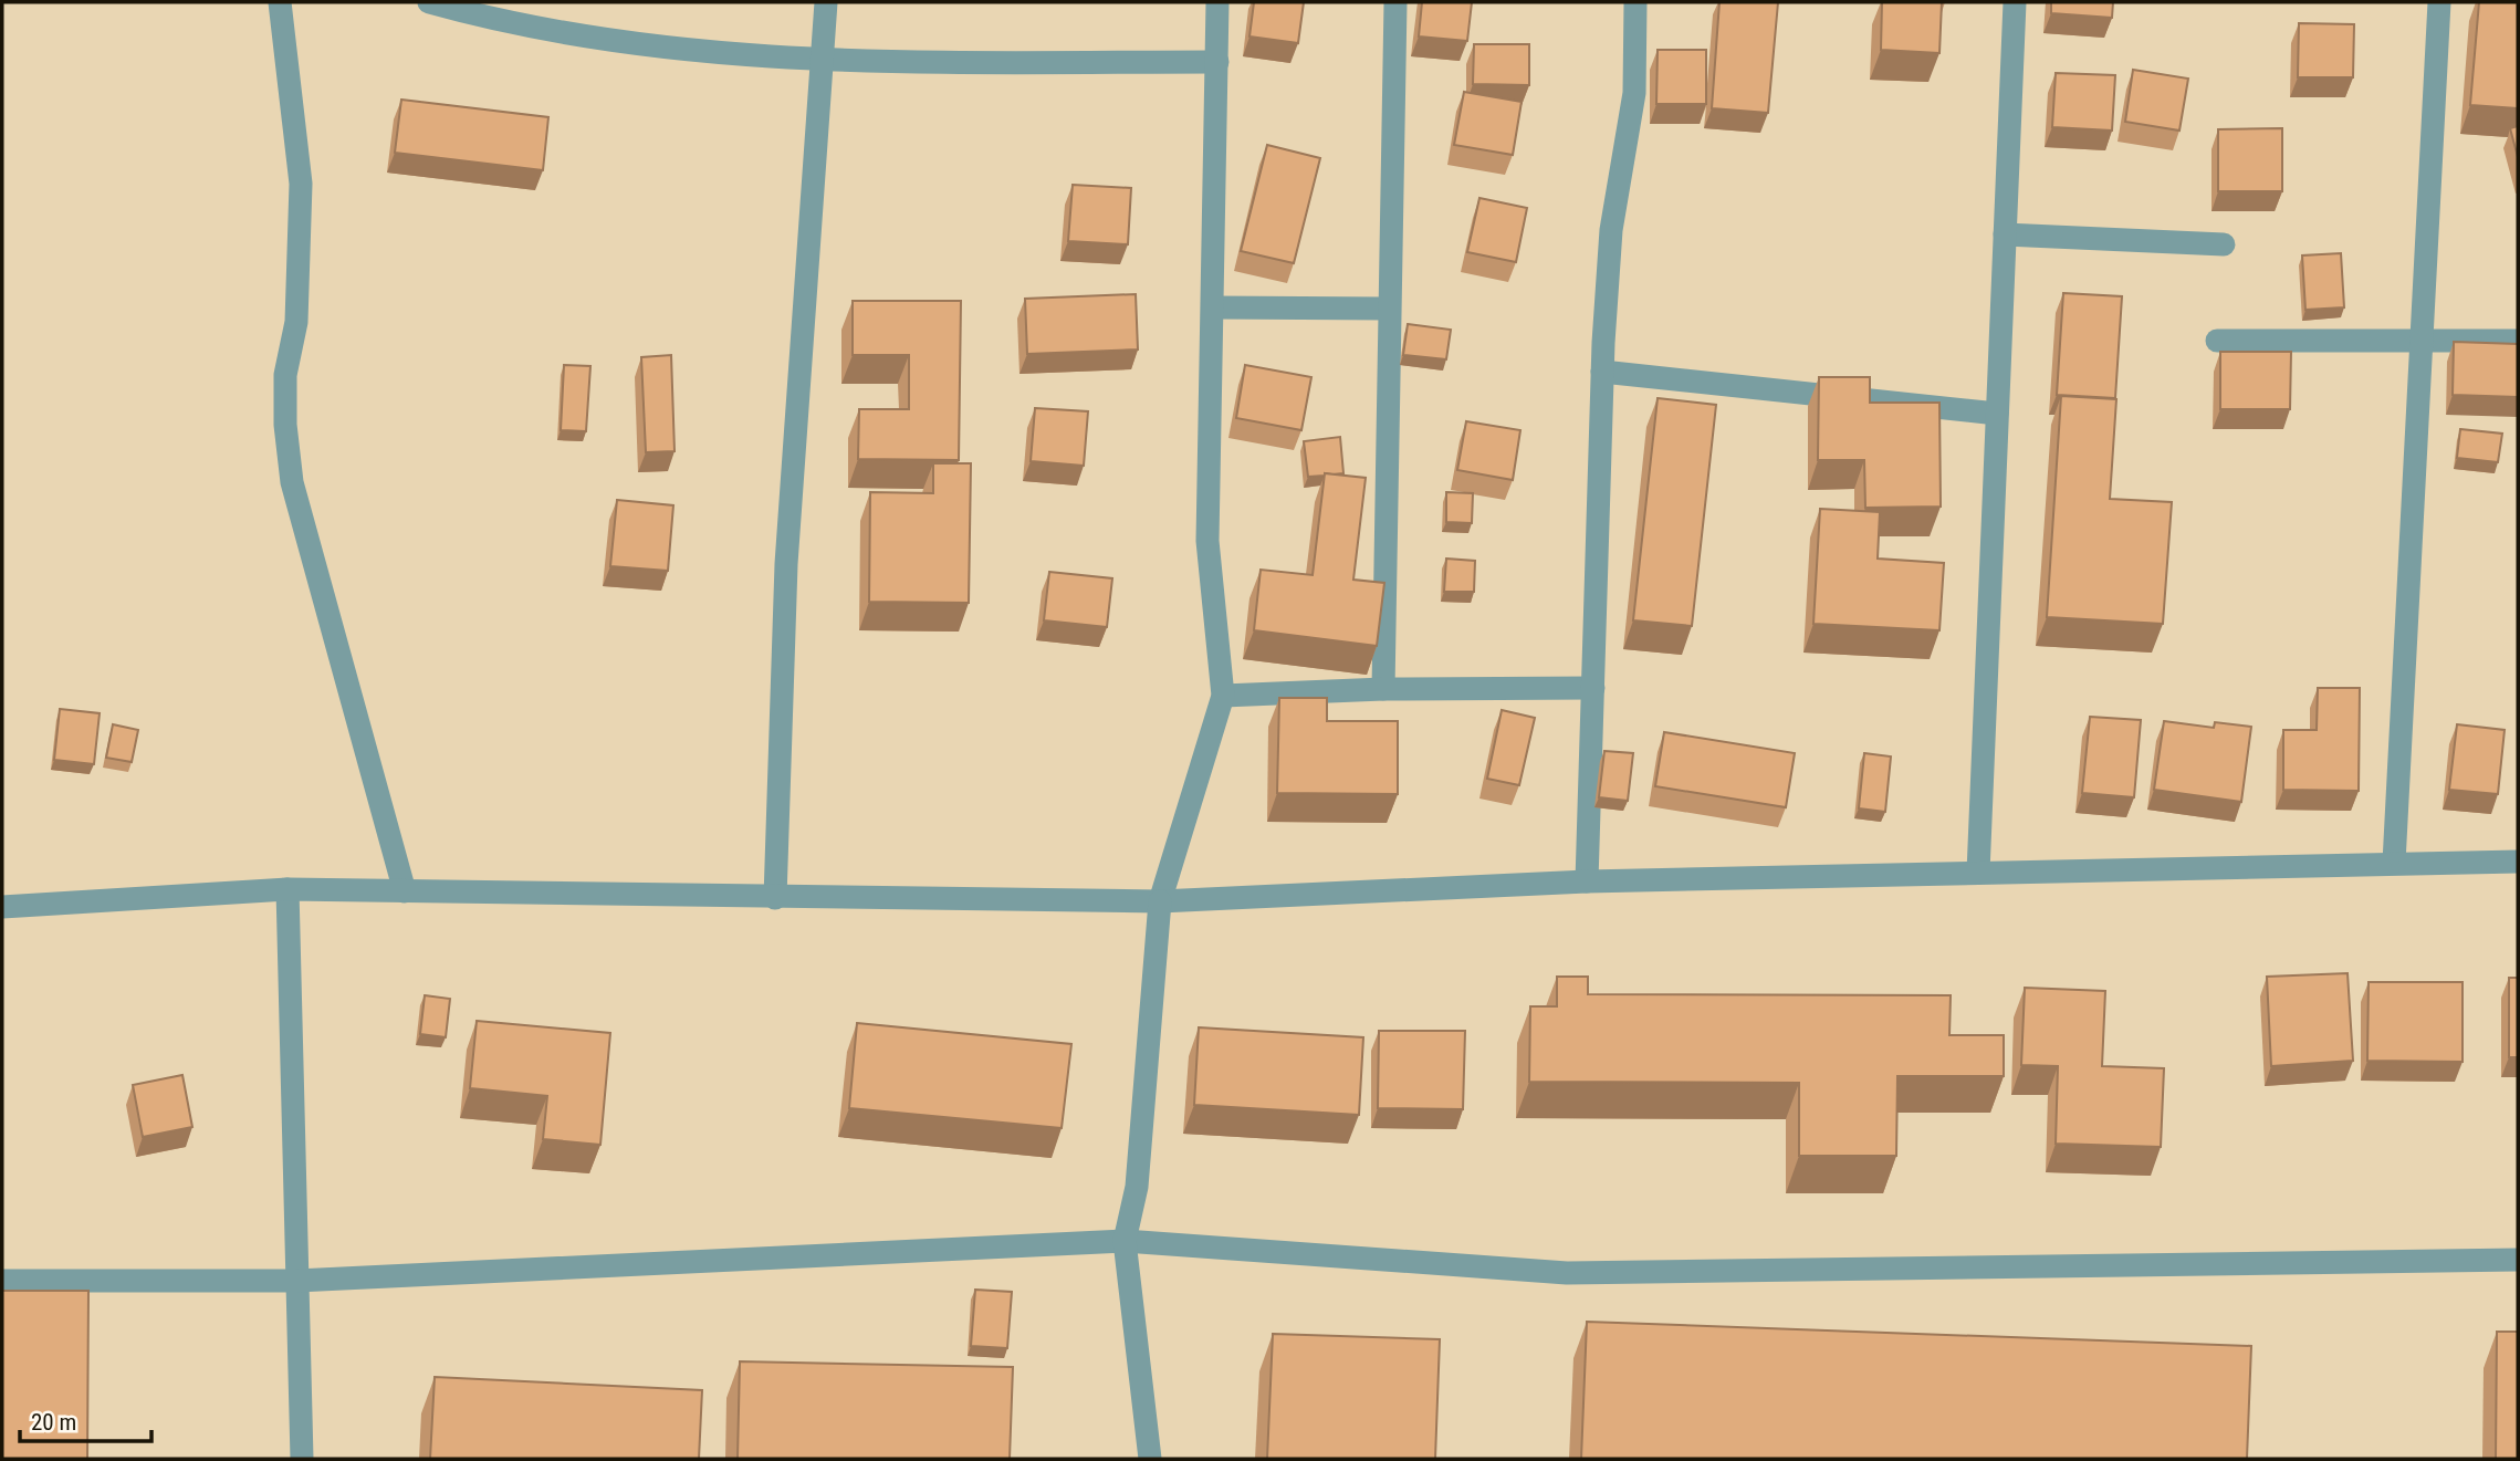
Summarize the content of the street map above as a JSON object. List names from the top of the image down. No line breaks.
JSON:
{"scale_bar":"20 m"}
